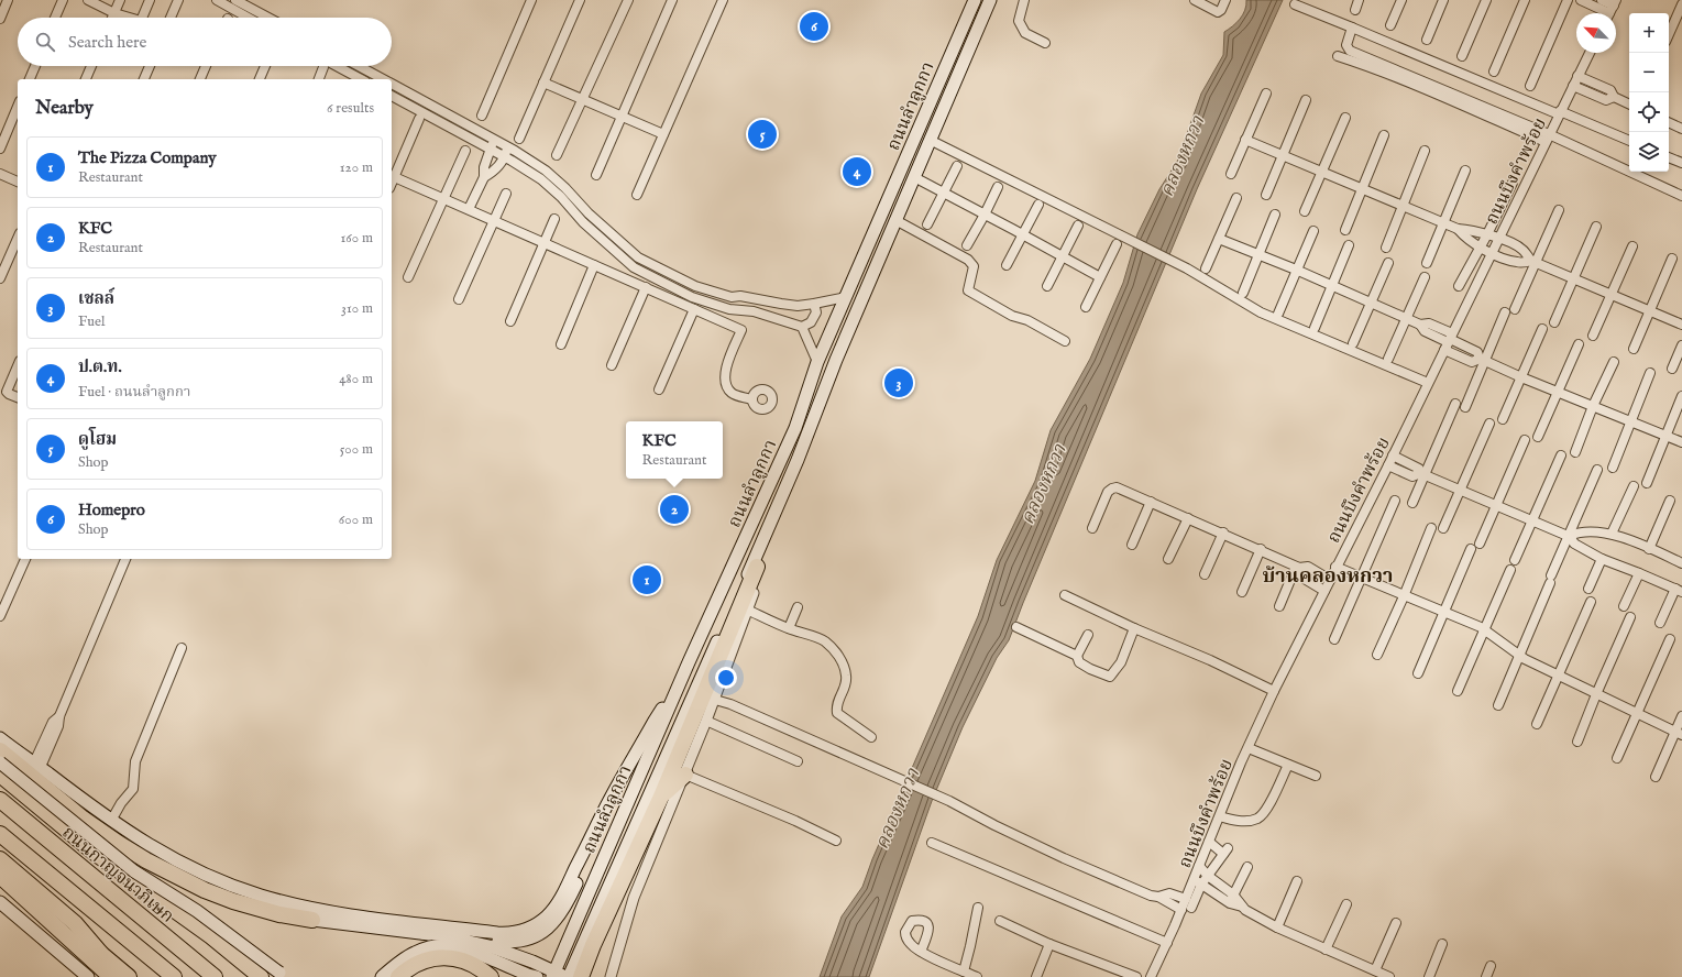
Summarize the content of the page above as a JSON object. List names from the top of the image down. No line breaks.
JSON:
{"streets":{"highway":["ถนนกาญจนาภิเษก"],"main road":["ถนนลำลูกกา"],"street":["ถนนบึงคำพร้อย"]},"districts":["บ้านคลองหกวา"],"water":["คลองหกวา"],"north":"top left","page":{"pins":["6","5","4","3","2","1"],"map_buttons":["+","−"],"search":"Search here","heading":["Nearby","6 results"],"list":[{"mark":"1","name":"The Pizza Company","note":"Restaurant","value":"120 m"},{"mark":"2","name":"KFC","note":"Restaurant","value":"160 m"},{"mark":"3","name":"เชลล์","note":"Fuel","value":"310 m"},{"mark":"4","name":"ป.ต.ท.","note":"Fuel · ถนนลำลูกกา","value":"480 m"},{"mark":"5","name":"ดูโฮม","note":"Shop","value":"500 m"},{"mark":"6","name":"Homepro","note":"Shop","value":"600 m"}],"popup":["KFC","Restaurant"]}}
